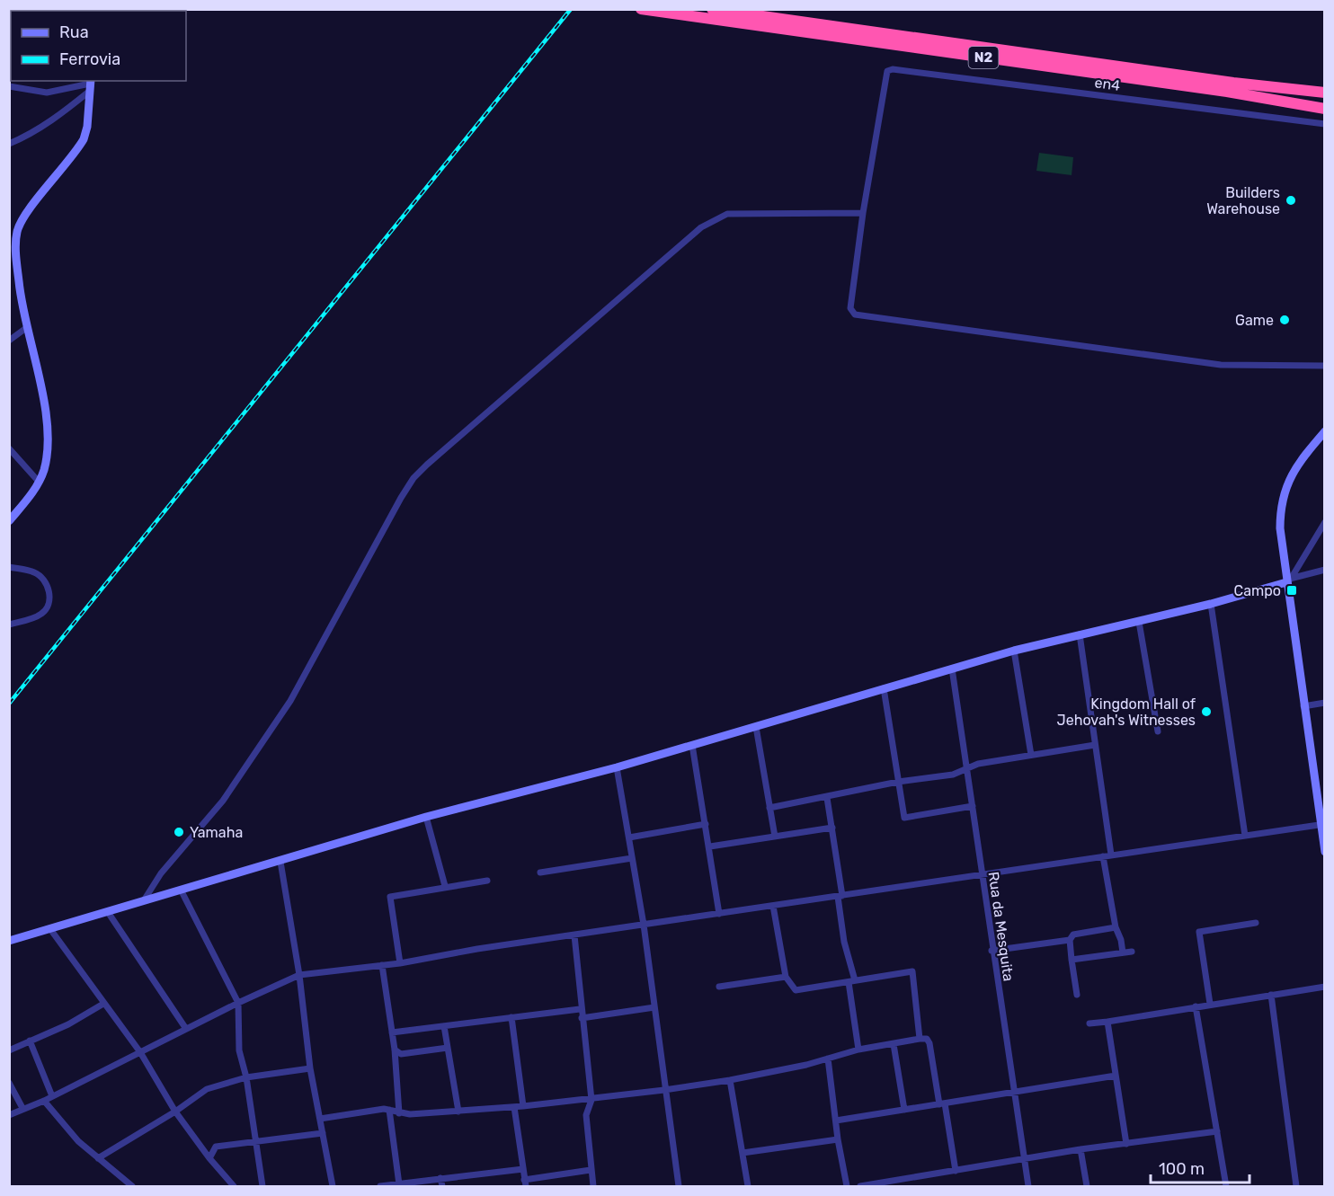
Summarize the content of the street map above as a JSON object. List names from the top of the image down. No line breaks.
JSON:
{"streets":{"highway":["N2"],"street":["en4","Rua da Mesquita"]},"places":{"other":["Builders Warehouse","Game","Kingdom Hall of Jehovah's Witnesses","Yamaha"],"transit":["Campo"]},"legend":["Rua","Ferrovia"],"scale_bar":"100 m"}
